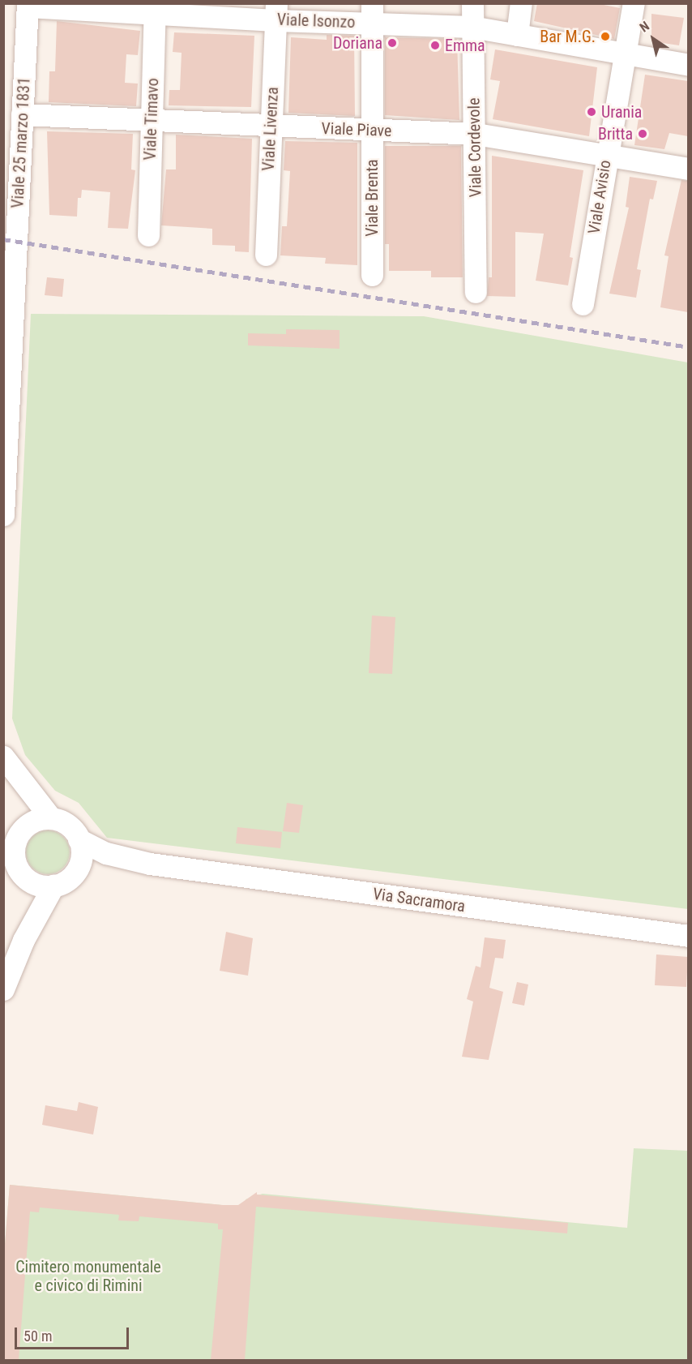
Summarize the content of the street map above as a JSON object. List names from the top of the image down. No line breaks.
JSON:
{"streets":{"street":["Viale Isonzo","Viale Timavo","Viale Livenza","Viale Piave","Viale 25 marzo 1831","Viale Cordevole","Viale Avisio","Viale Brenta","Via Sacramora"]},"crossings":[["Viale Isonzo","Viale Timavo"],["Viale Isonzo","Viale Livenza"],["Viale Isonzo","Viale 25 marzo 1831"],["Viale Isonzo","Viale Cordevole"],["Viale Isonzo","Viale Avisio"],["Viale Isonzo","Viale Brenta"],["Viale Timavo","Viale Piave"],["Viale Livenza","Viale Piave"],["Viale Piave","Viale 25 marzo 1831"],["Viale Piave","Viale Cordevole"],["Viale Piave","Viale Avisio"],["Viale Piave","Viale Brenta"]],"parks":["Cimitero monumentale e civico di Rimini"],"places":["Bar M.G.","Doriana","Emma","Urania","Britta"],"scale_bar":"50 m","north":"top left"}
